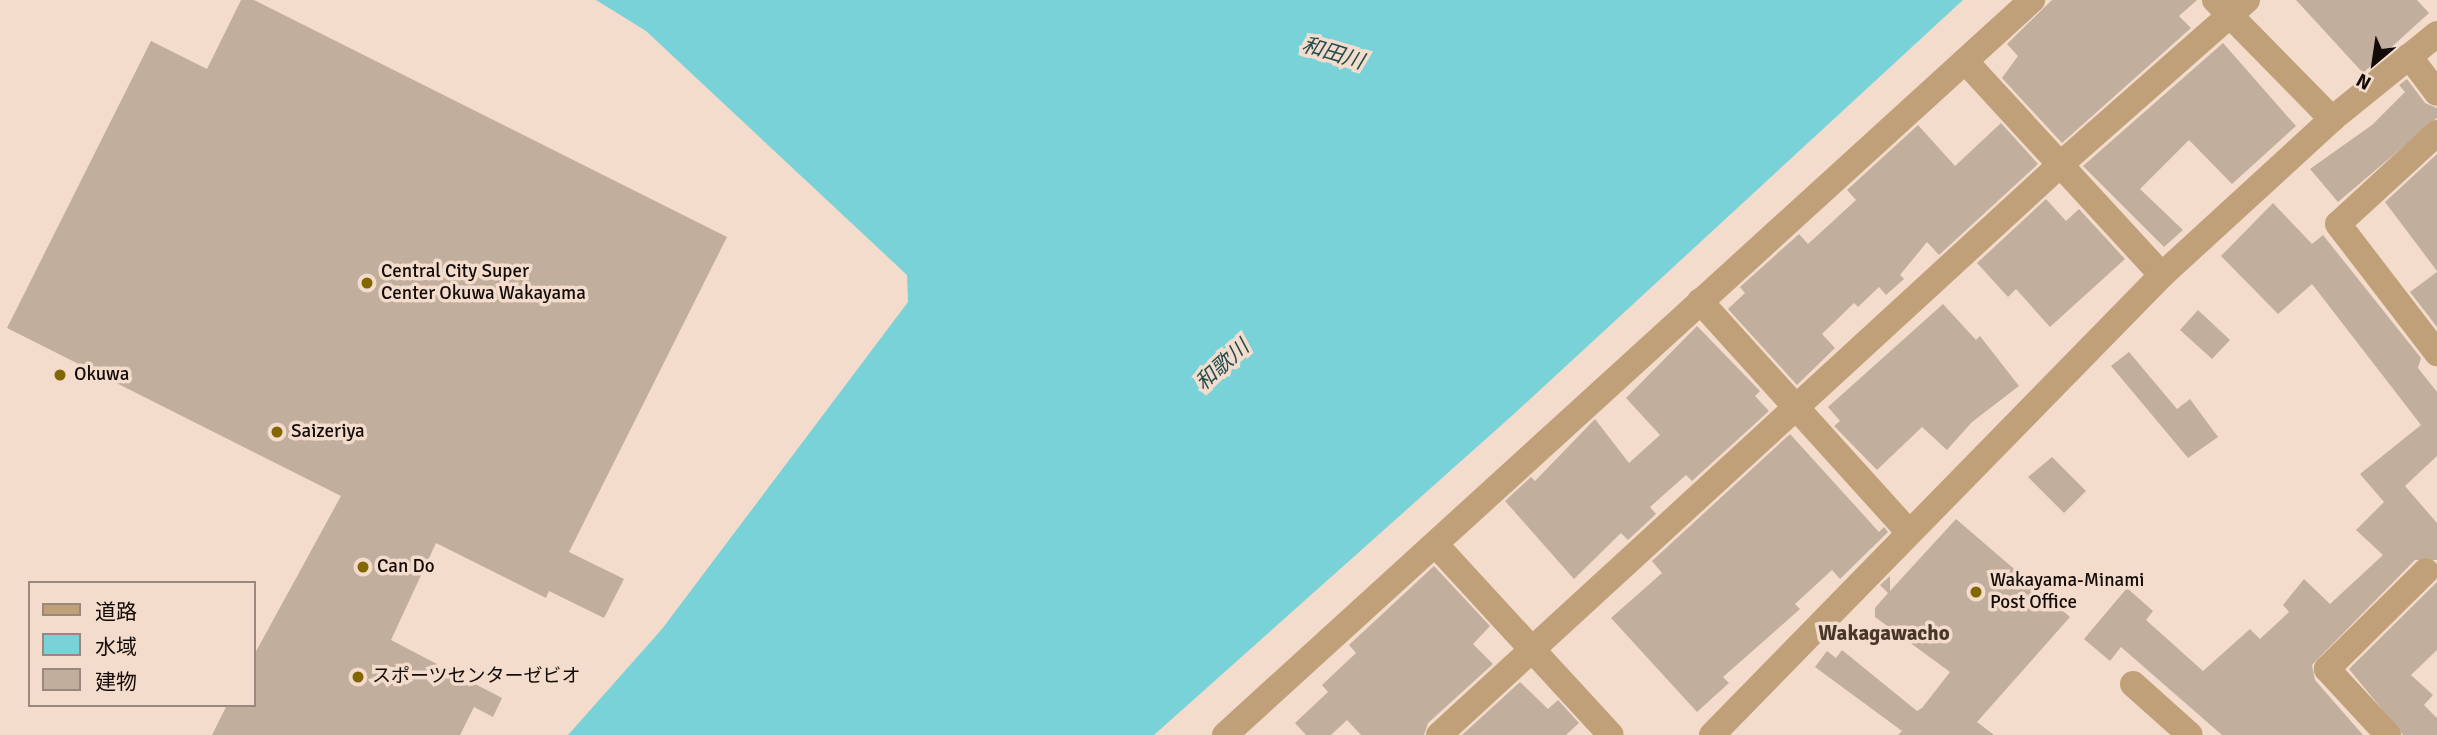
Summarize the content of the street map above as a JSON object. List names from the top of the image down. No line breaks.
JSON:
{"districts":["Wakagawacho"],"water":["和田川","和歌川"],"places":["Central City Super Center Okuwa Wakayama","Okuwa","Saizeriya","Can Do","Wakayama-Minami Post Office","スポーツセンターゼビオ"],"legend":["道路","水域","建物"],"north":"bottom left"}
